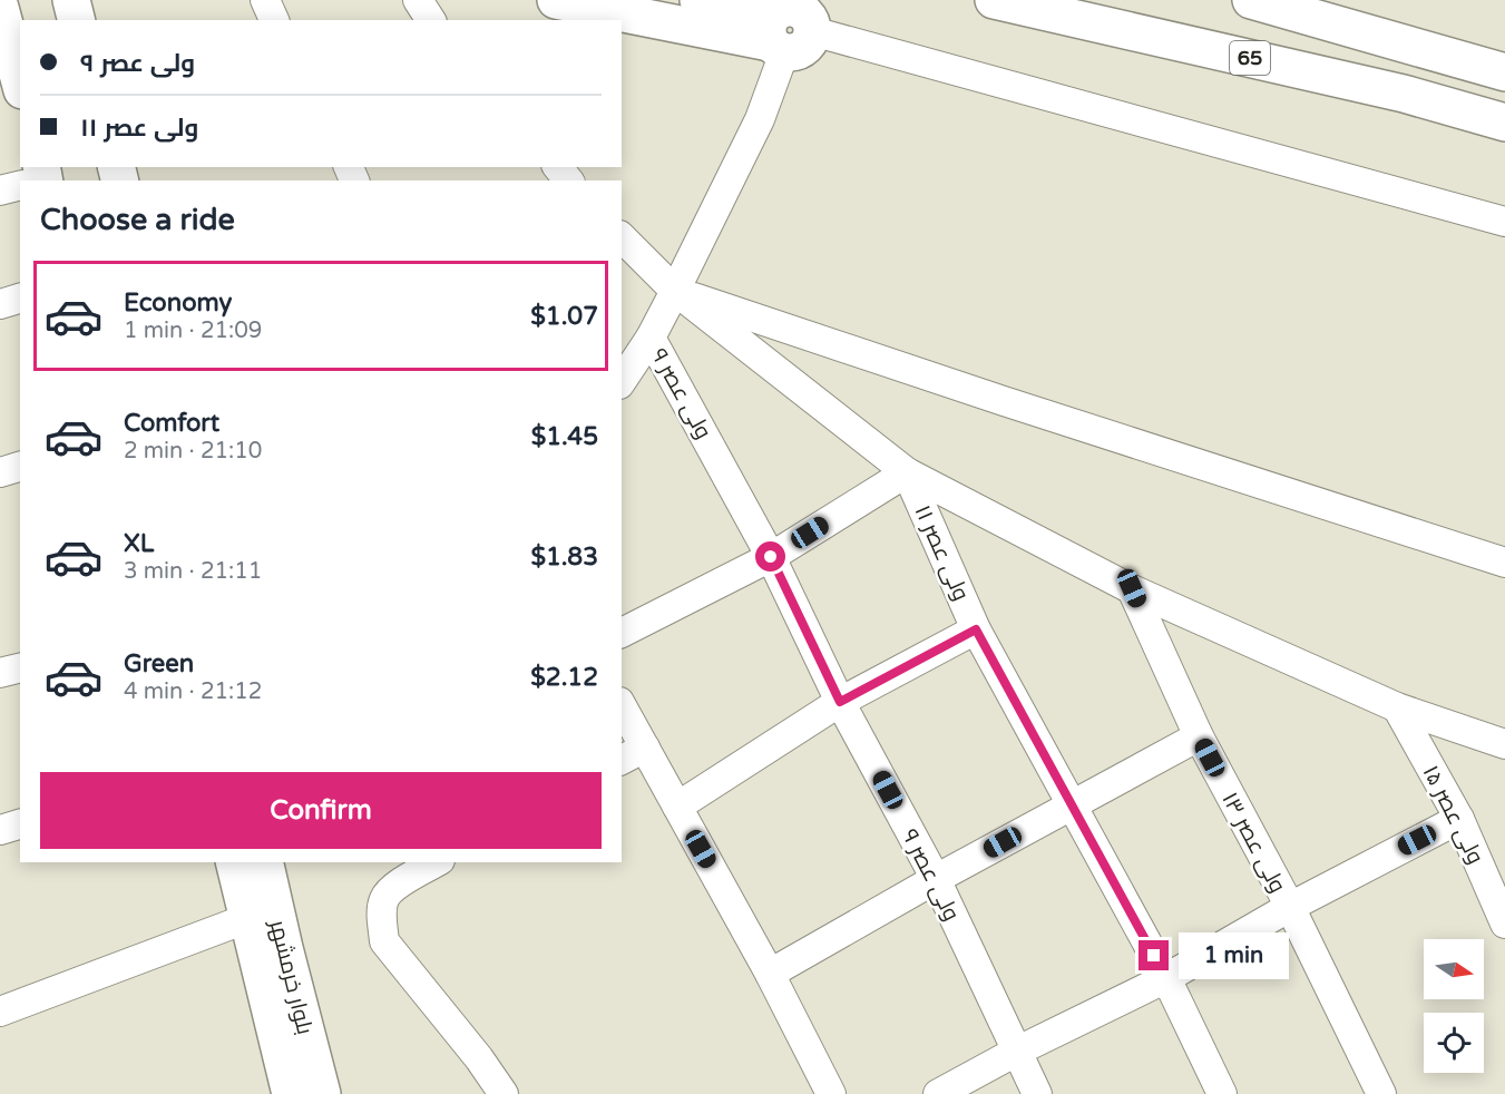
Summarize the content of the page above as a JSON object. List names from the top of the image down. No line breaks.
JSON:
{"streets":{"main road":["65","بلوار خرمشهر"],"street":["ولی عصر ۹","ولی عصر ۱۱","ولی عصر ۱۵","ولی عصر ۱۳"]},"north":"right","page":{"banner":["ولی عصر ۹","ولی عصر ۱۱"],"heading":"Choose a ride","list":[{"name":"Economy","note":"1 min · 21:09","value":"$1.07"},{"name":"Comfort","note":"2 min · 21:10","value":"$1.45"},{"name":"XL","note":"3 min · 21:11","value":"$1.83"},{"name":"Green","note":"4 min · 21:12","value":"$2.12"}],"buttons":"Confirm","bubble":"1 min"}}
